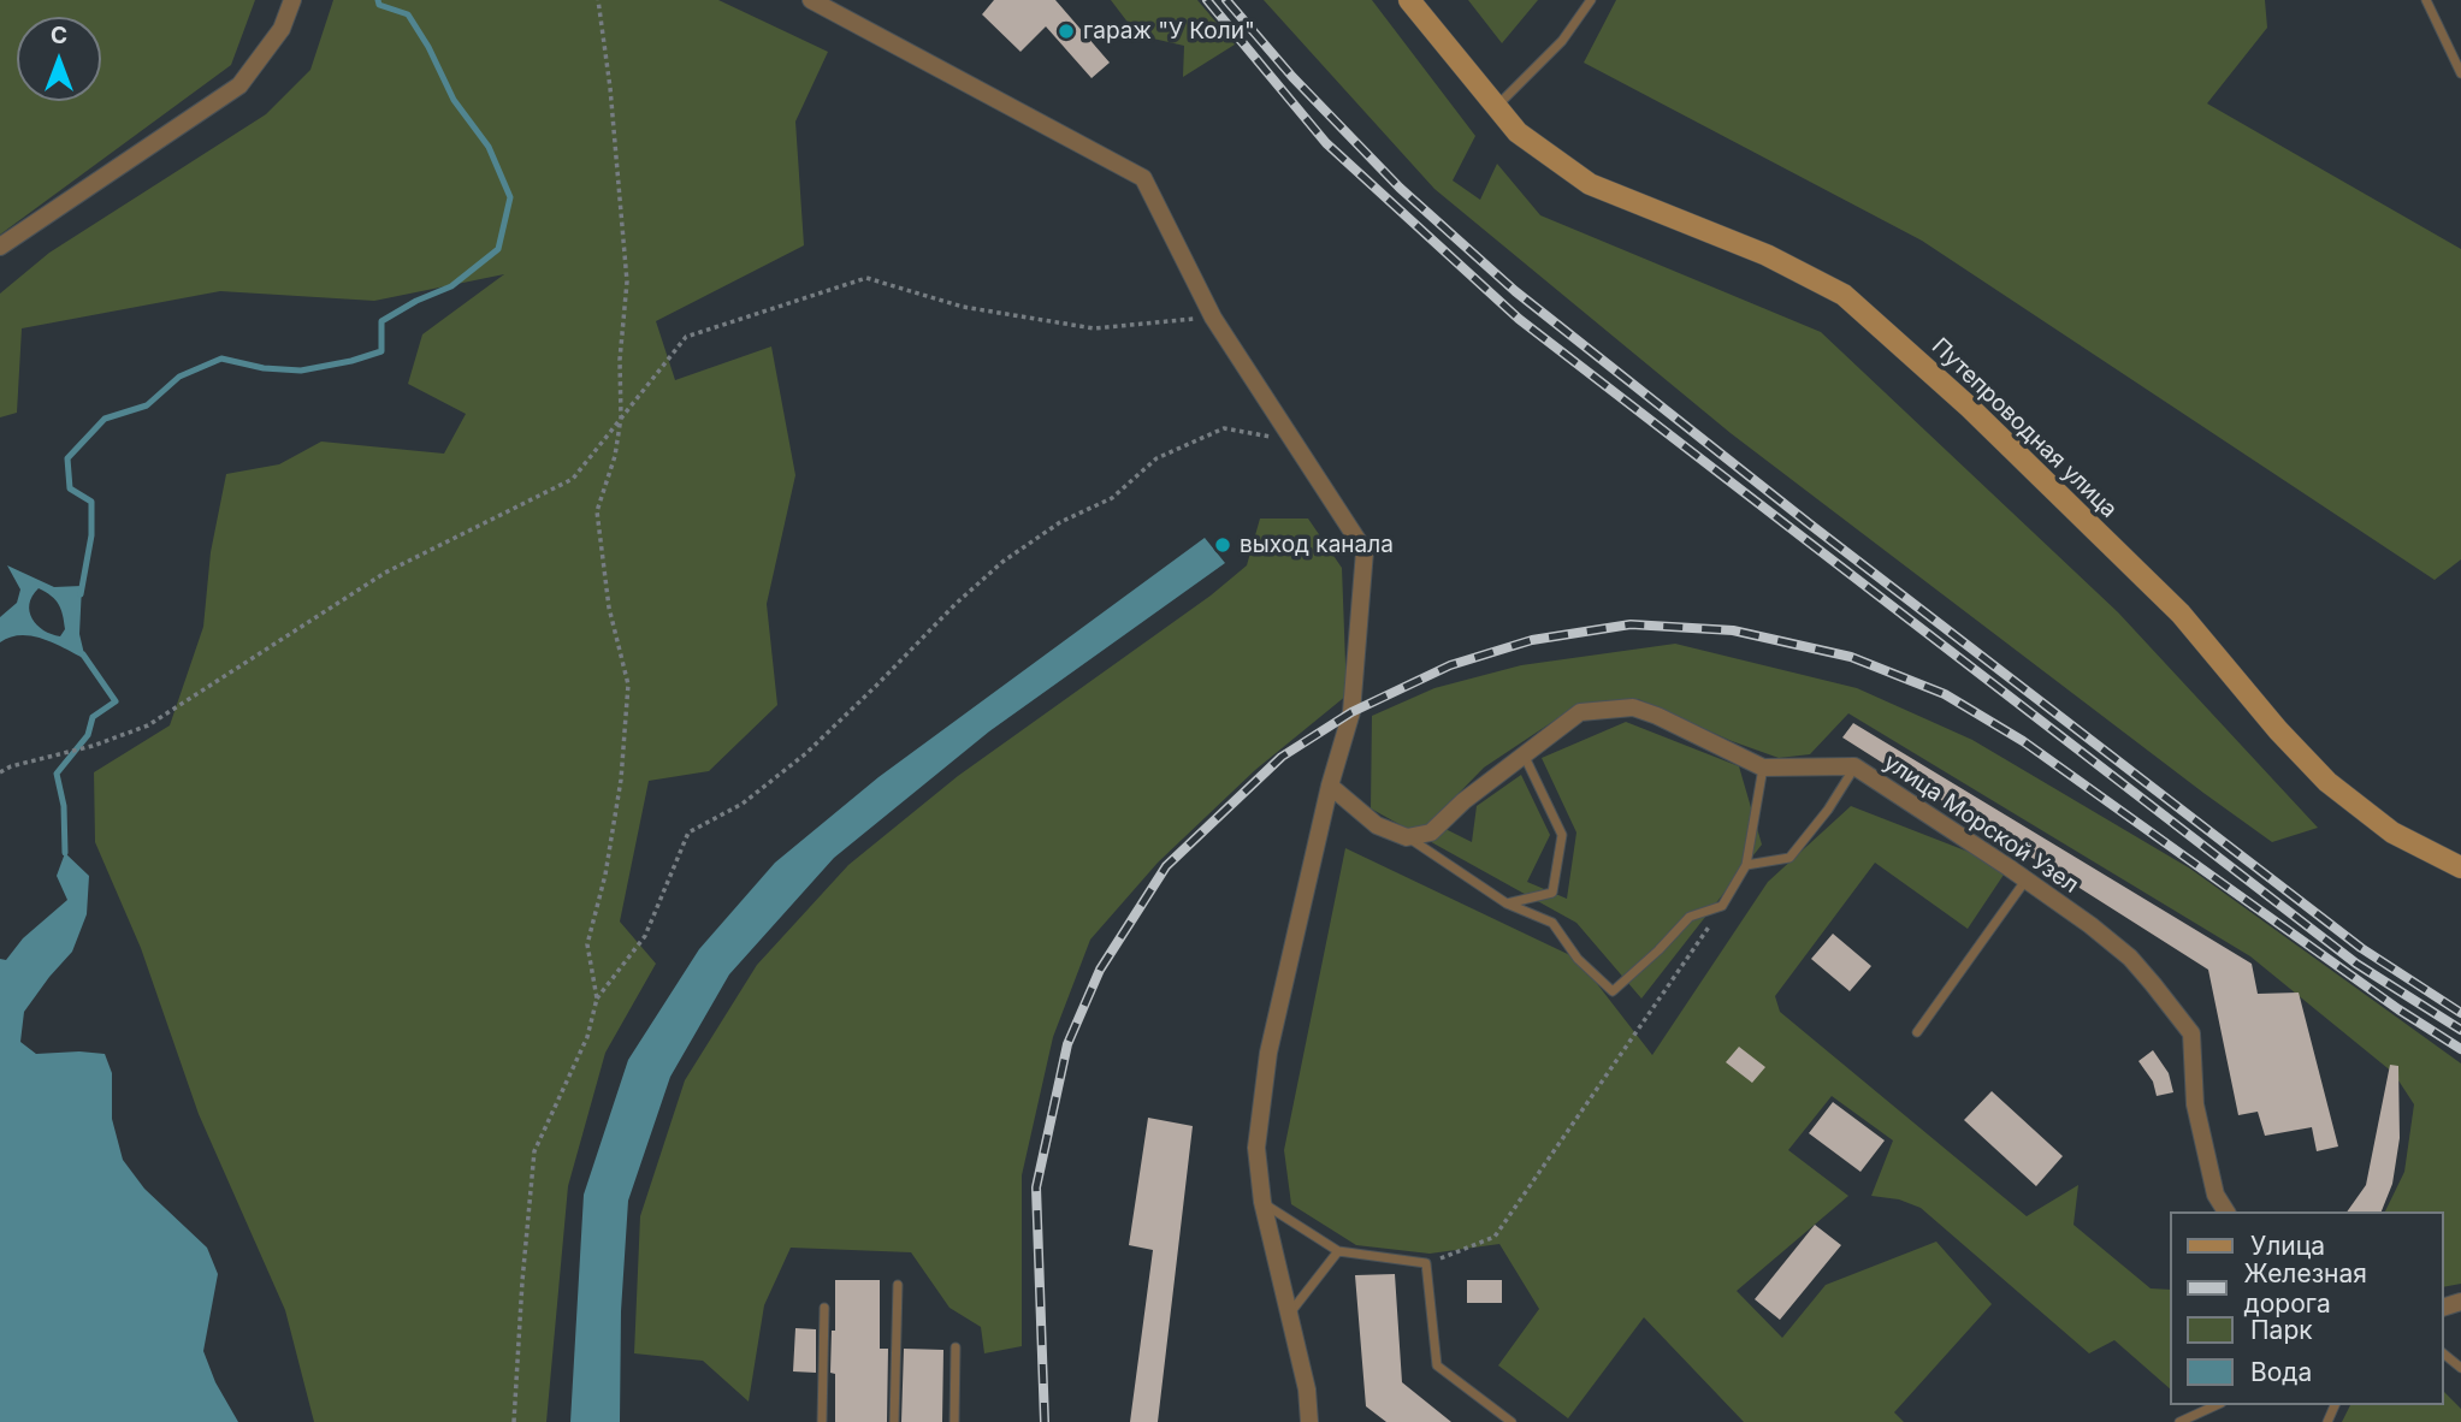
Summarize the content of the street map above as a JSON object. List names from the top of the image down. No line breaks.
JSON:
{"streets":{"main road":["Путепроводная улица"],"street":["улица Морской Узел"]},"places":["гараж \"У Коли\"","выход канала"],"legend":["Улица","Железная дорога","Парк","Вода"],"north":"top"}
